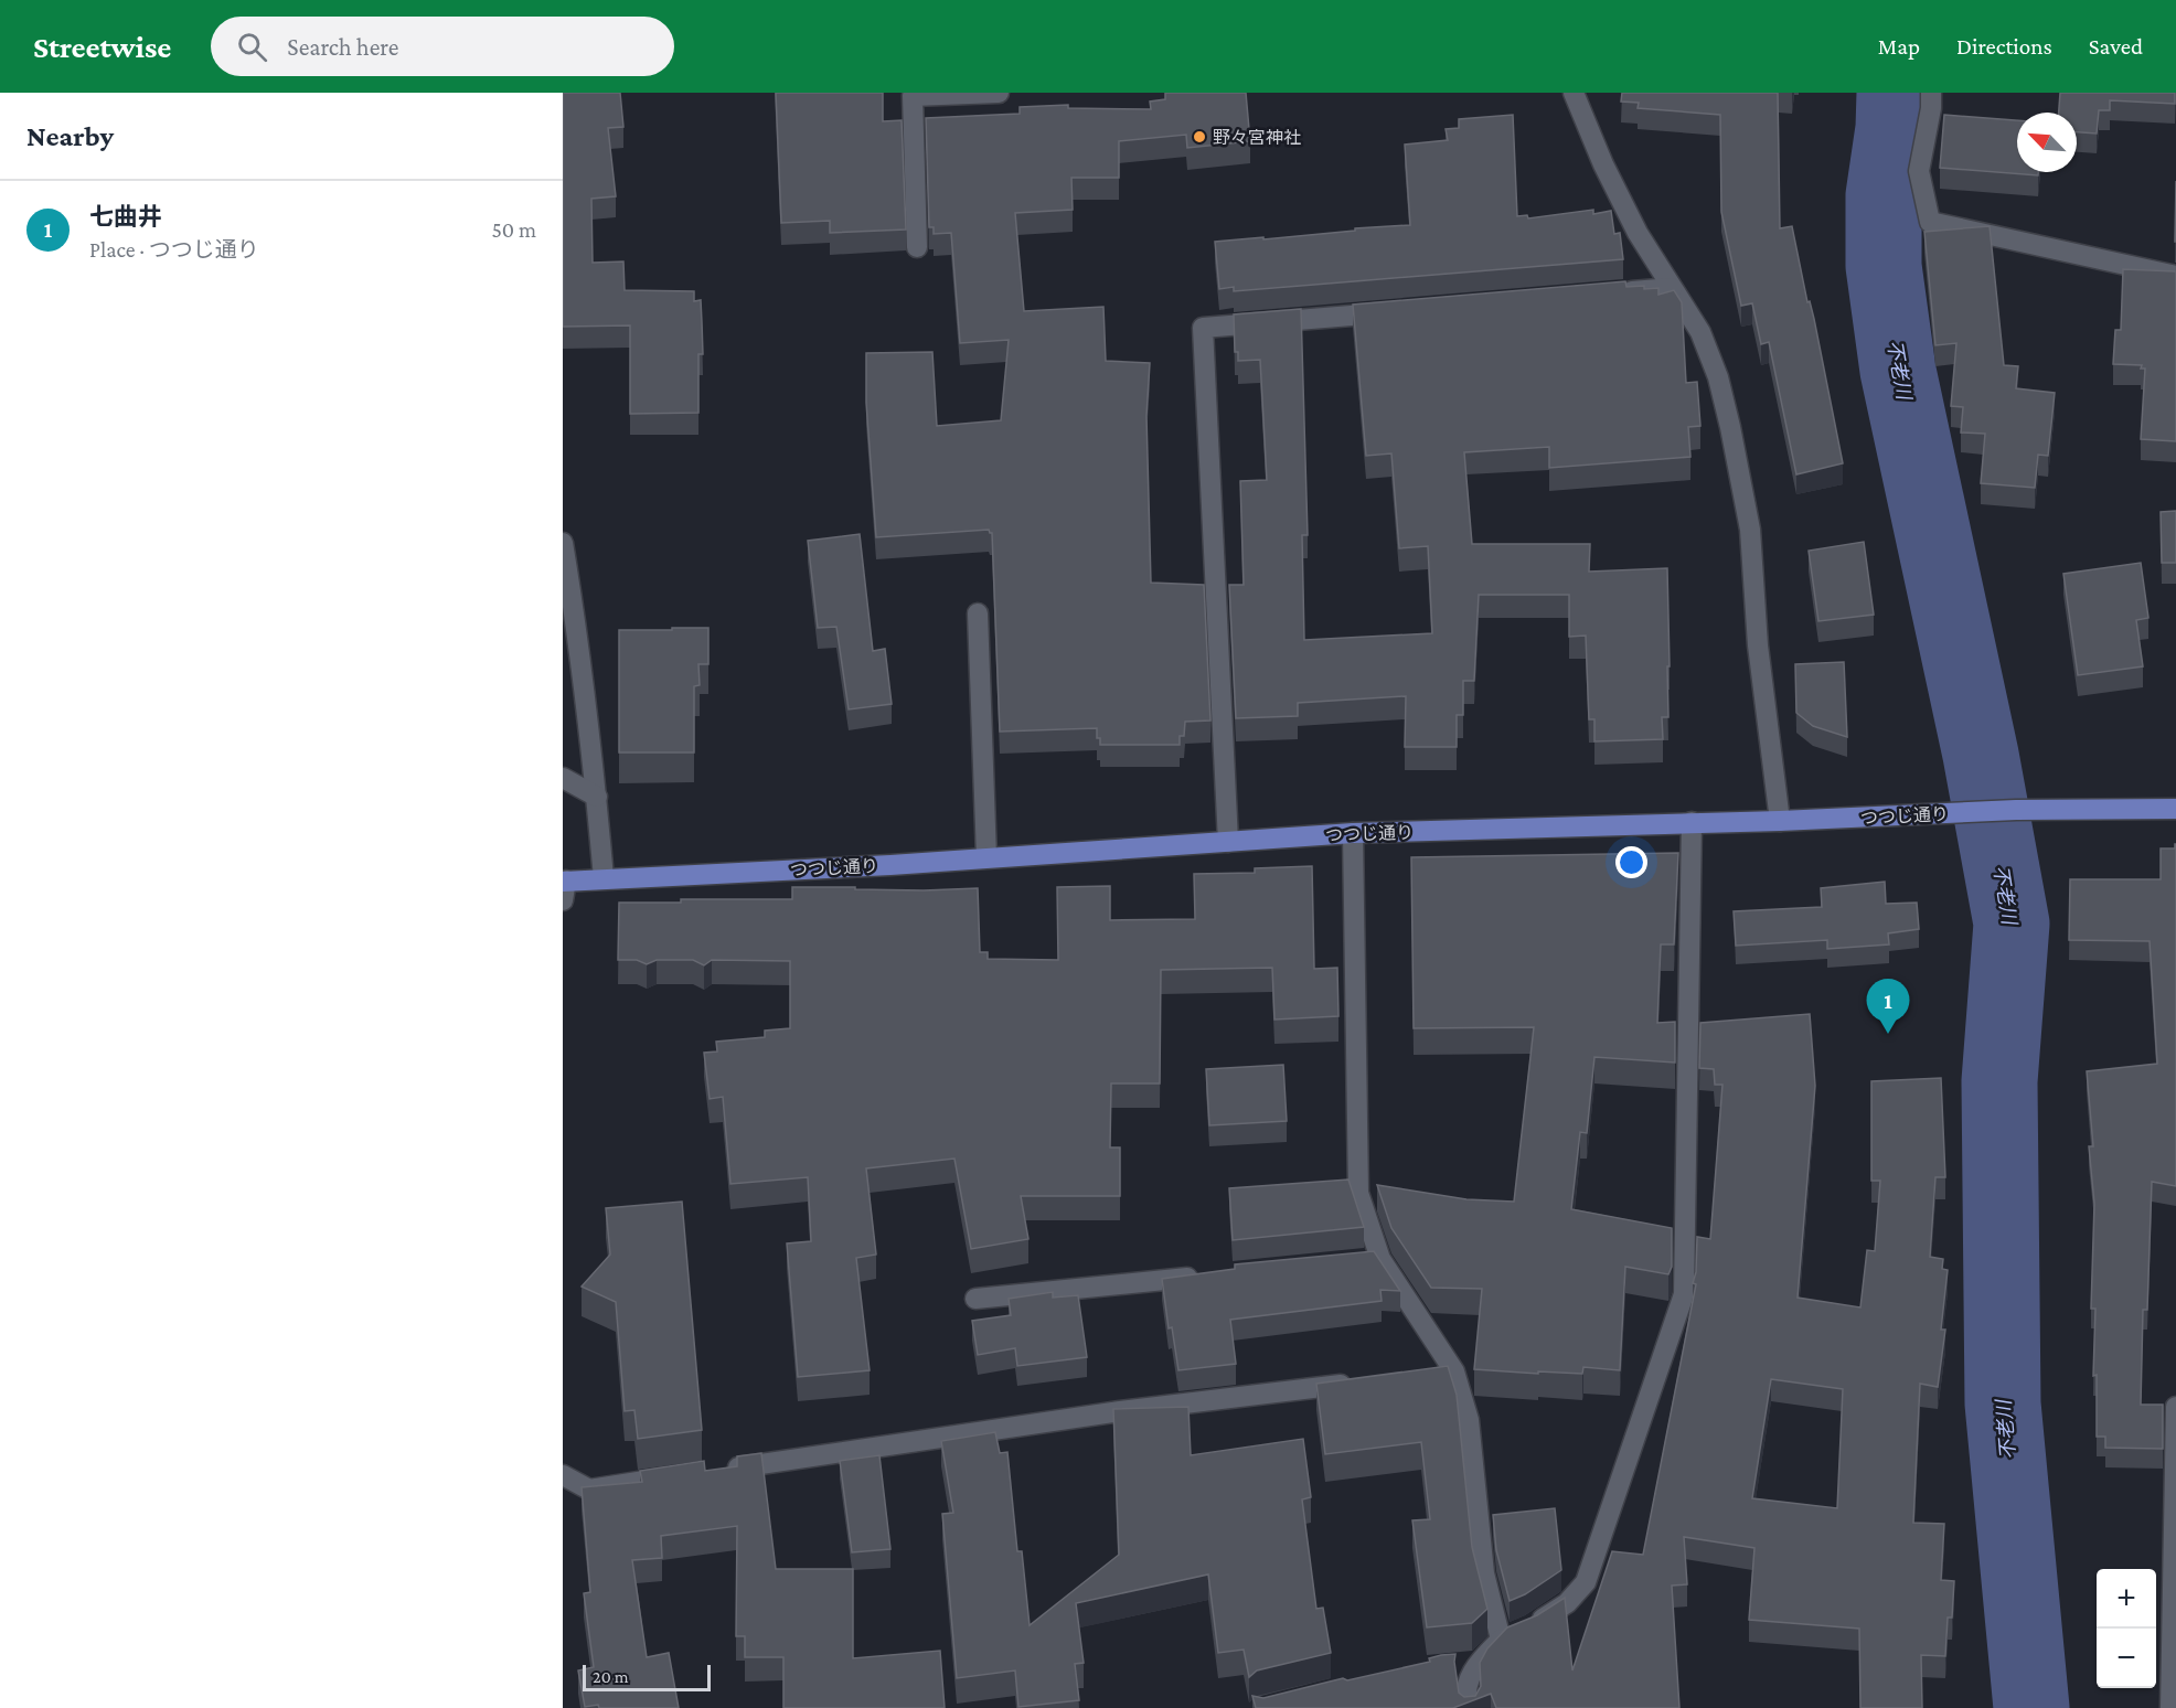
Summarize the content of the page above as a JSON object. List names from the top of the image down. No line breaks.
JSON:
{"streets":{"main road":["つつじ通り"]},"water":["不老川"],"places":["野々宮神社"],"scale_bar":"20 m","north":"top left","page":{"header":"Streetwise","search":"Search here","nav":["Map","Directions","Saved"],"heading":"Nearby","list":[{"mark":"1","name":"七曲井","note":"Place · つつじ通り","value":"50 m"}],"pins":"1","map_buttons":["+","−"],"scale":"20 m"}}
